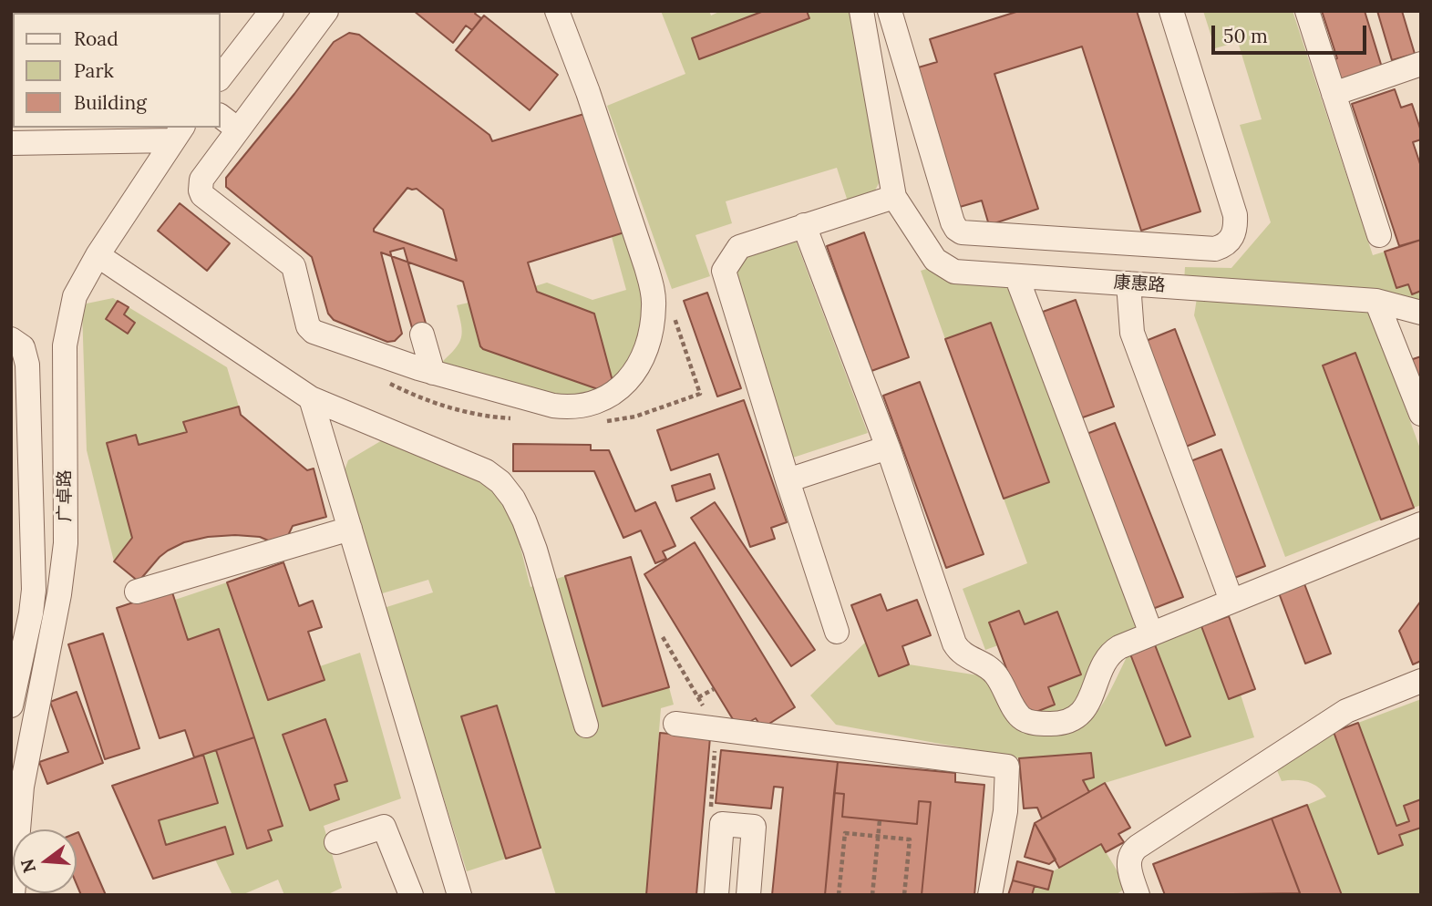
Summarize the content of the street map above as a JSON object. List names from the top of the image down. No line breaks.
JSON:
{"streets":{"street":["康惠路","广卓路"]},"legend":["Road","Park","Building"],"scale_bar":"50 m","north":"left"}
